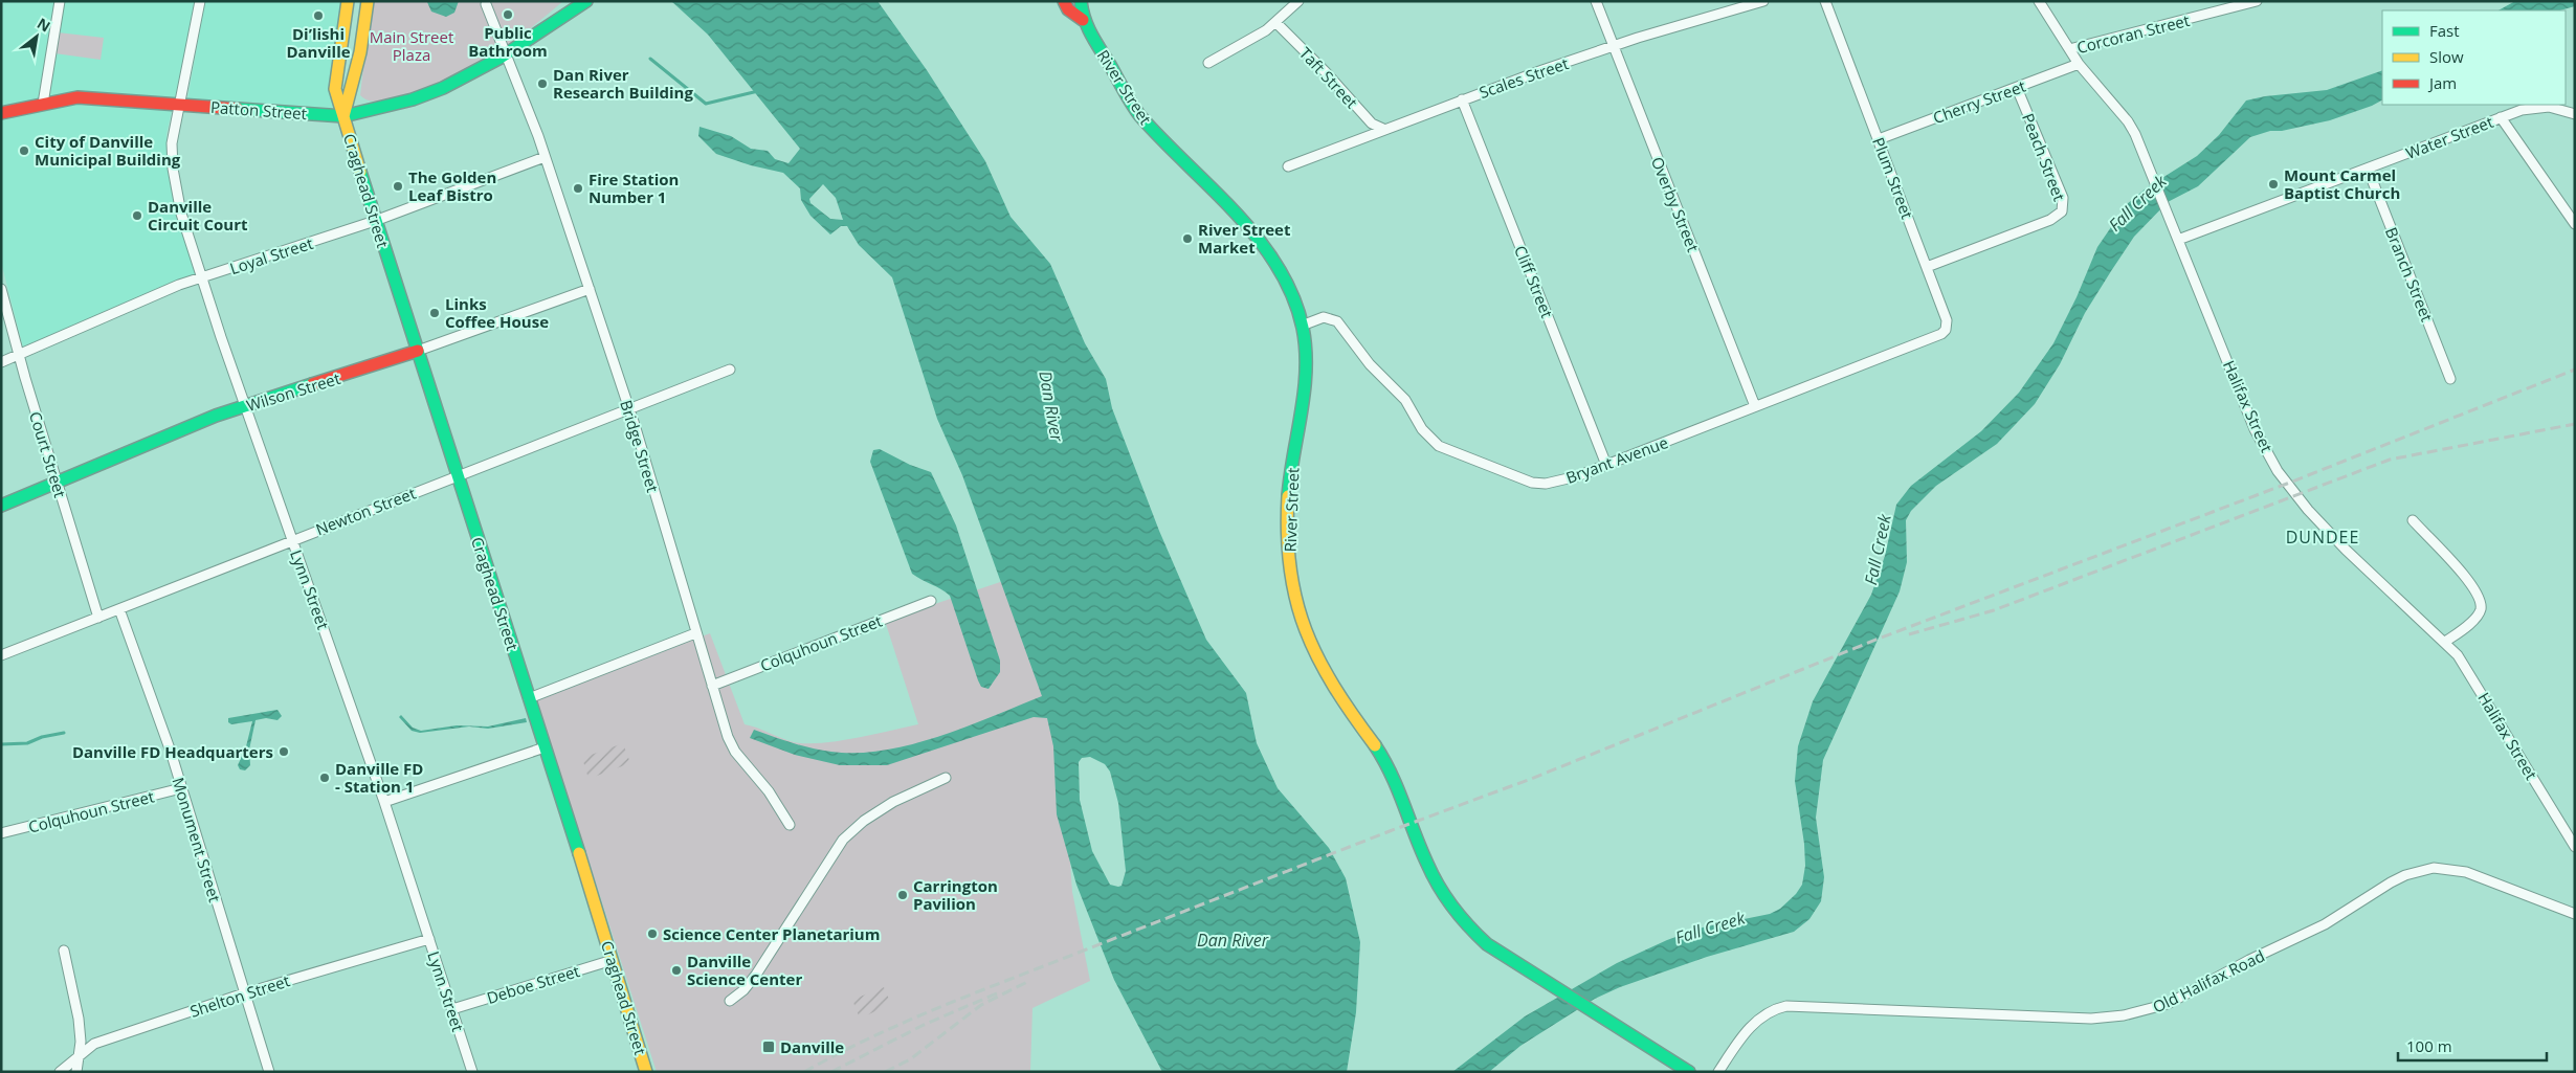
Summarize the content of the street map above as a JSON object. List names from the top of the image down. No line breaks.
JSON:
{"streets":{"main road":["River Street","Patton Street","Craghead Street","Wilson Street"],"street":["Corcoran Street","Taft Street","Scales Street","Cherry Street","Water Street","Peach Street","Plum Street","Overby Street","Loyal Street","Branch Street","Cliff Street","Halifax Street","Bridge Street","Court Street","Bryant Avenue","Newton Street","Lynn Street","Colquhoun Street","Monument Street","Old Halifax Road","Deboe Street","Shelton Street"]},"crossings":[["Corcoran Street","Halifax Street"],["Taft Street","Scales Street"],["Scales Street","Overby Street"],["Scales Street","Cliff Street"],["River Street","Bryant Avenue"],["Cherry Street","Peach Street"],["Cherry Street","Plum Street"],["Cherry Street","Halifax Street"],["Patton Street","Craghead Street"],["Patton Street","Bridge Street"],["Patton Street","Lynn Street"],["Water Street","Branch Street"],["Water Street","Halifax Street"],["Peach Street","Plum Street"],["Plum Street","Bryant Avenue"],["Craghead Street","Loyal Street"],["Craghead Street","Wilson Street"],["Craghead Street","Newton Street"],["Craghead Street","Deboe Street"],["Overby Street","Bryant Avenue"],["Loyal Street","Bridge Street"],["Loyal Street","Court Street"],["Loyal Street","Lynn Street"],["Cliff Street","Bryant Avenue"],["Wilson Street","Bridge Street"],["Wilson Street","Court Street"],["Wilson Street","Lynn Street"],["Bridge Street","Newton Street"],["Bridge Street","Colquhoun Street"],["Court Street","Newton Street"],["Newton Street","Lynn Street"],["Newton Street","Monument Street"],["Lynn Street","Deboe Street"],["Lynn Street","Shelton Street"],["Colquhoun Street","Monument Street"],["Monument Street","Shelton Street"]],"districts":["DUNDEE"],"water":["Fall Creek","Dan River"],"parks":["Main Street Plaza"],"places":{"other":["Public Bathroom","Di’lishi Danville","Dan River Research Building","City of Danville Municipal Building","Mount Carmel Baptist Church","The Golden Leaf Bistro","Fire Station Number 1","Danville Circuit Court","River Street Market","Links Coffee House","Danville FD Headquarters","Danville FD - Station 1","Carrington Pavilion","Science Center Planetarium","Danville Science Center"],"transit":["Danville"]},"legend":["Fast","Slow","Jam"],"scale_bar":"100 m","north":"top right"}
